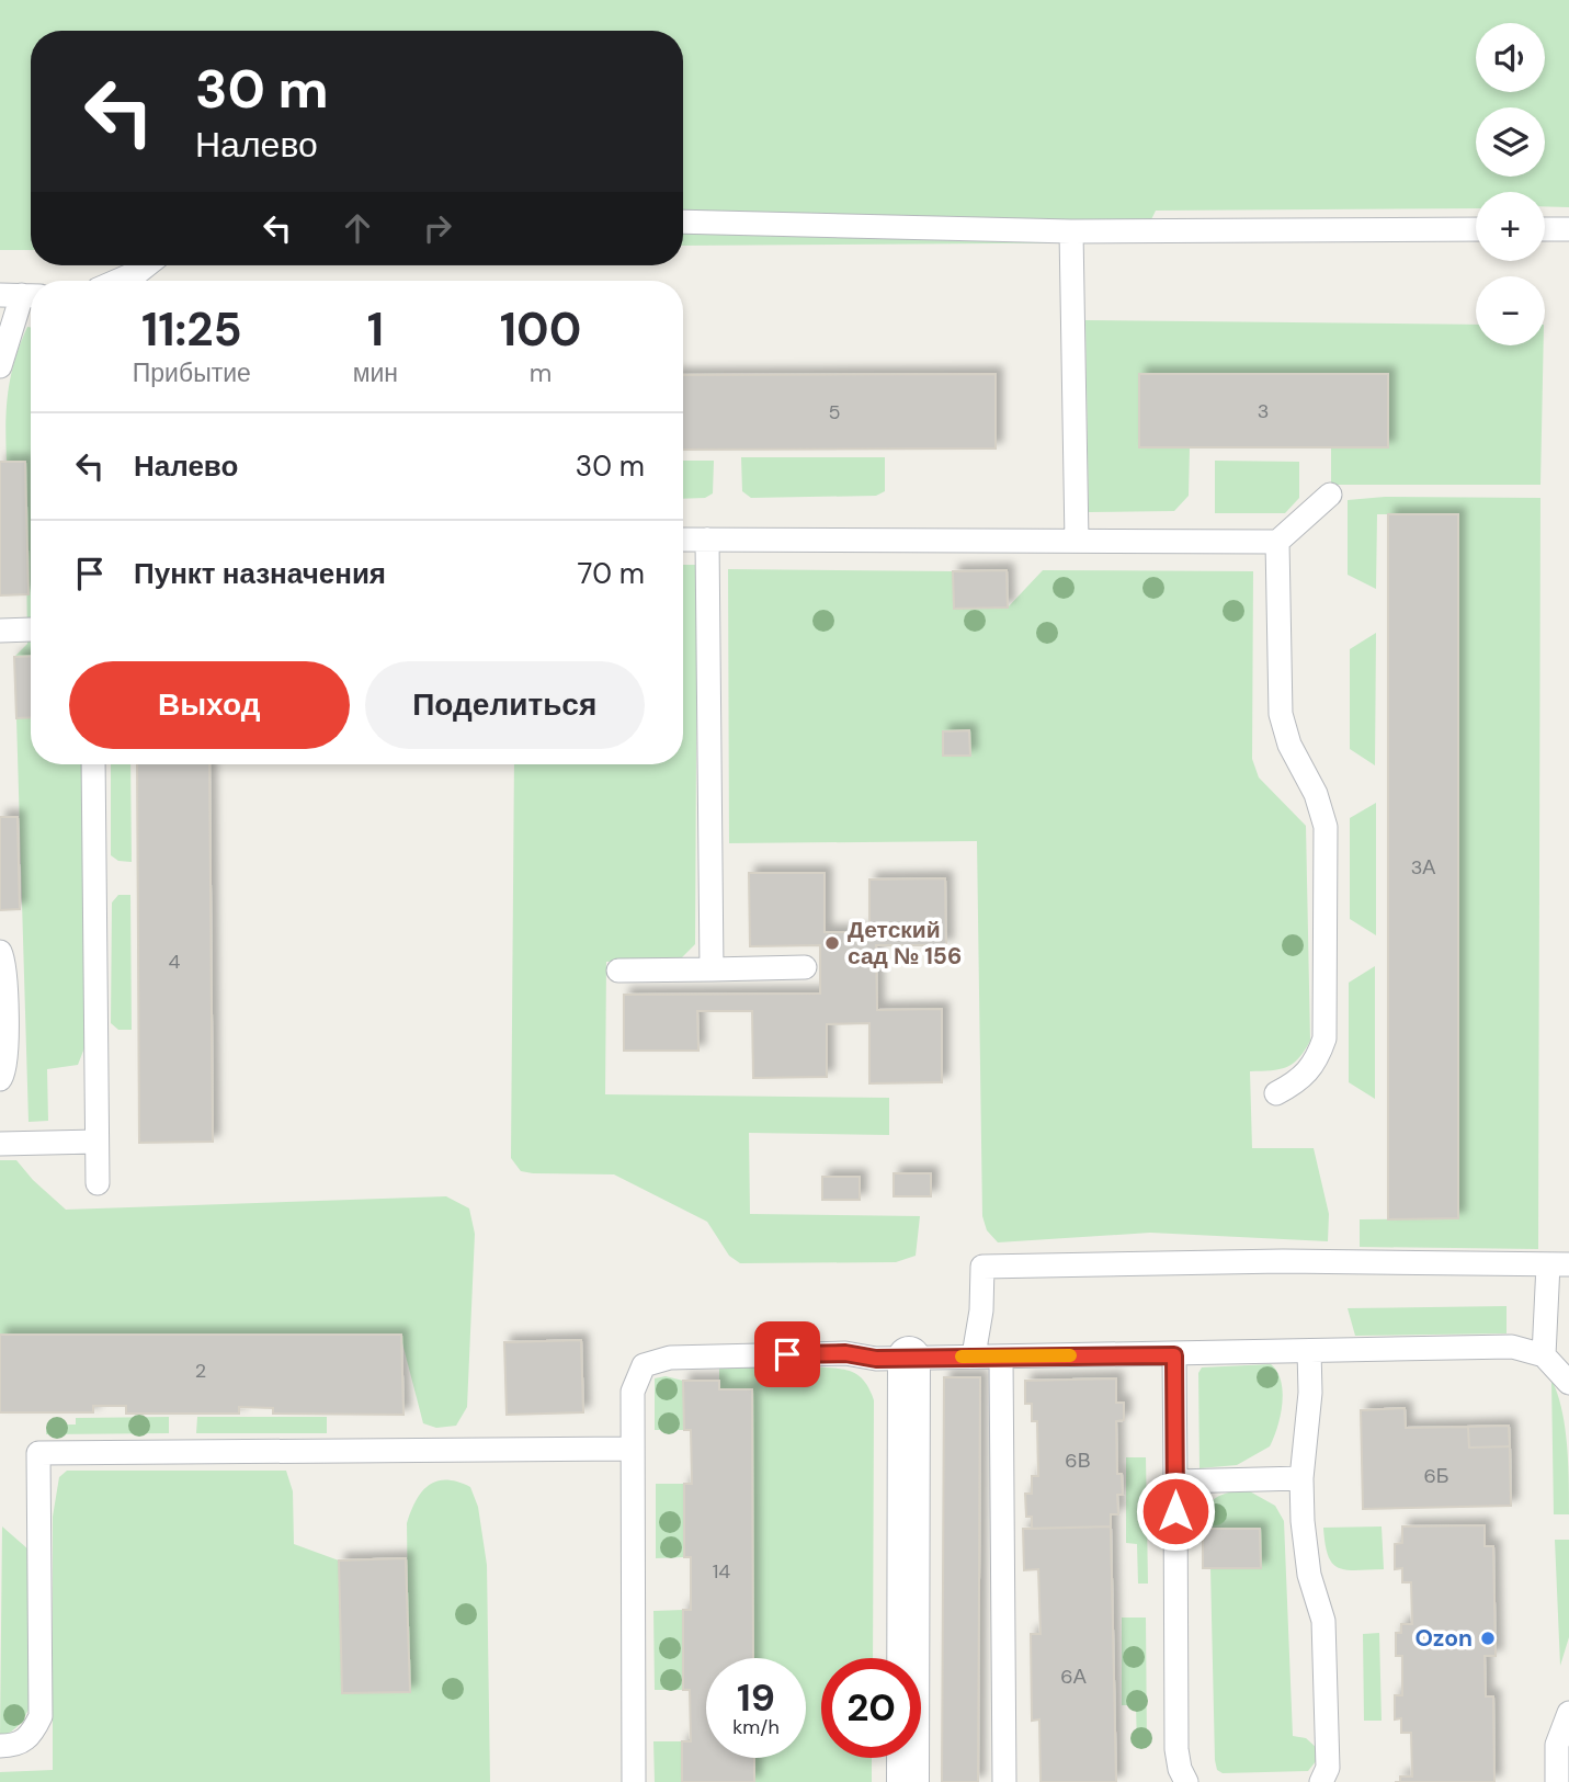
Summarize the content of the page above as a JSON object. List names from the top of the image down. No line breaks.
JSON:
{"places":["Детский сад № 156","Ozon"],"house_numbers":["3","5","3А","4","2","6В","6Б","14","6А"],"page":{"map_buttons":["+","−"],"turn":["30 m","Налево"],"eta":["11:25","Прибытие","1","мин","100","m"],"list":[{"name":"Налево","value":"30 m"},{"name":"Пункт назначения","value":"70 m"}],"buttons":["Выход","Поделиться"],"speed":"19 km/h","limit":"20"}}
